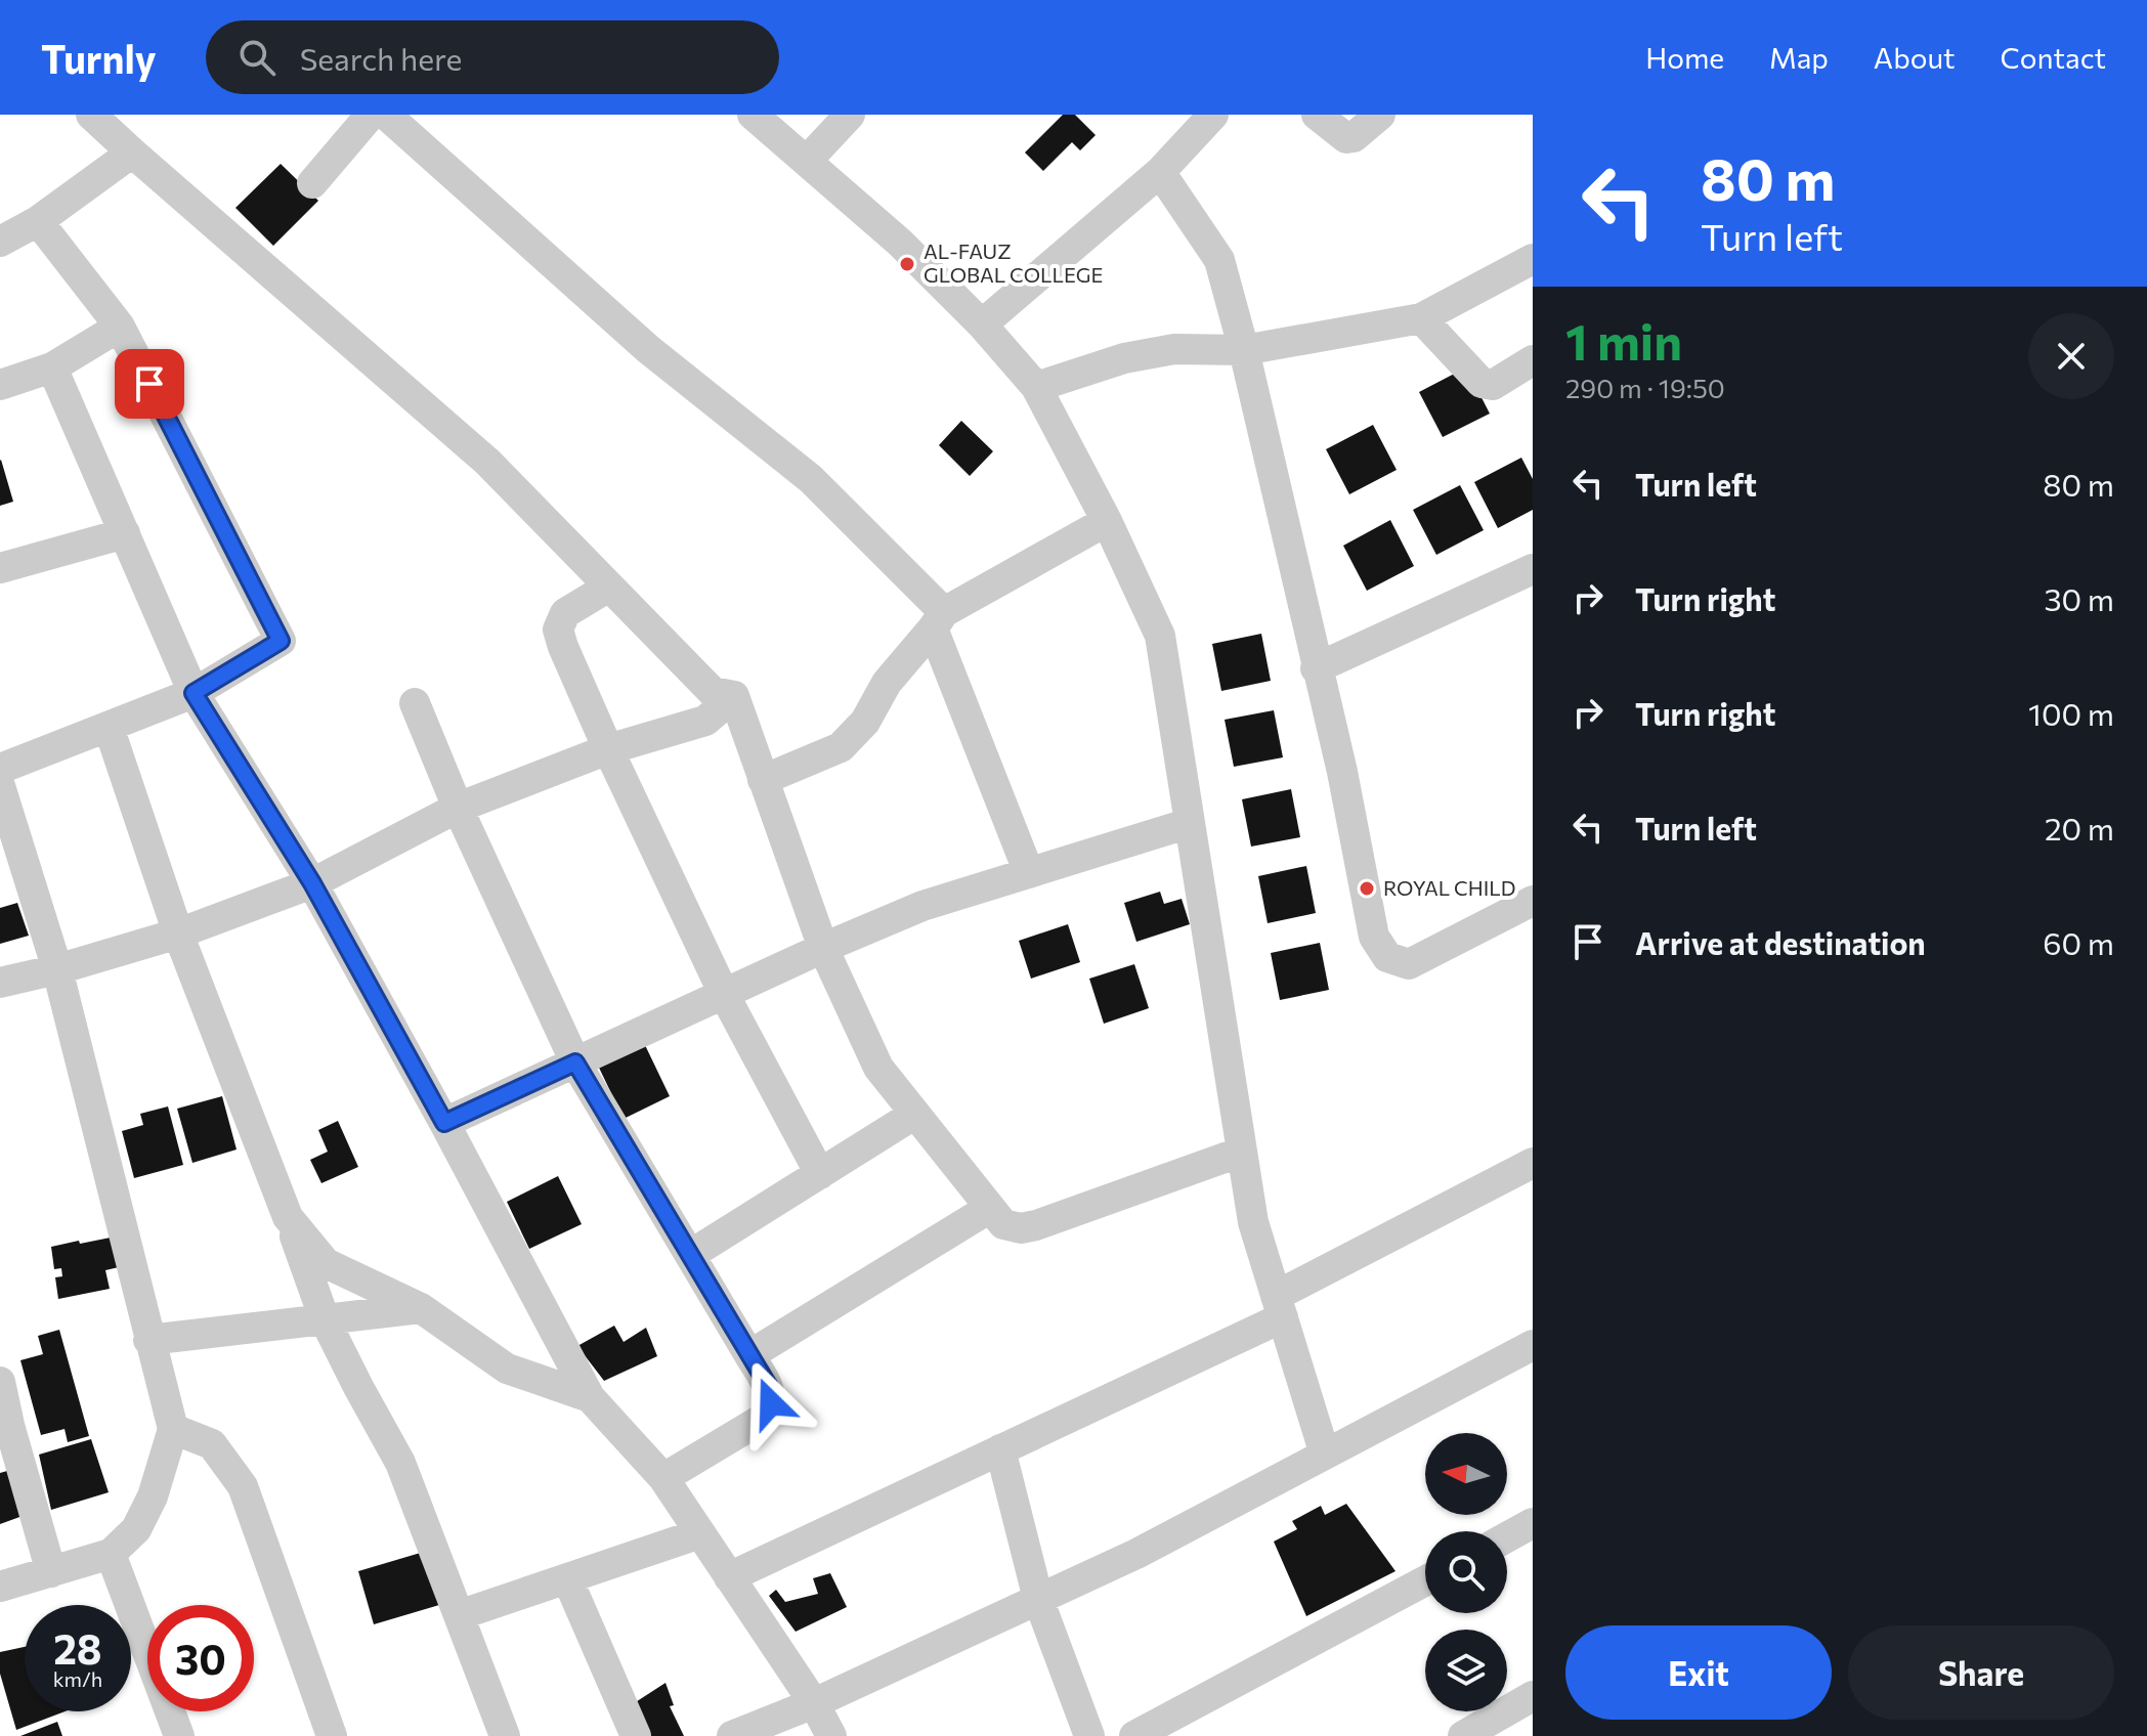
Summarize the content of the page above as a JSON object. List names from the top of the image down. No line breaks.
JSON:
{"places":["AL-FAUZ GLOBAL COLLEGE","ROYAL CHILD"],"north":"left","page":{"header":"Turnly","search":"Search here","nav":["Home","Map","About","Contact"],"turn":["80 m","Turn left"],"heading":["1 min","290 m · 19:50"],"list":[{"name":"Turn left","value":"80 m"},{"name":"Turn right","value":"30 m"},{"name":"Turn right","value":"100 m"},{"name":"Turn left","value":"20 m"},{"name":"Arrive at destination","value":"60 m"}],"speed":"28 km/h","limit":"30","buttons":["Exit","Share"]}}
